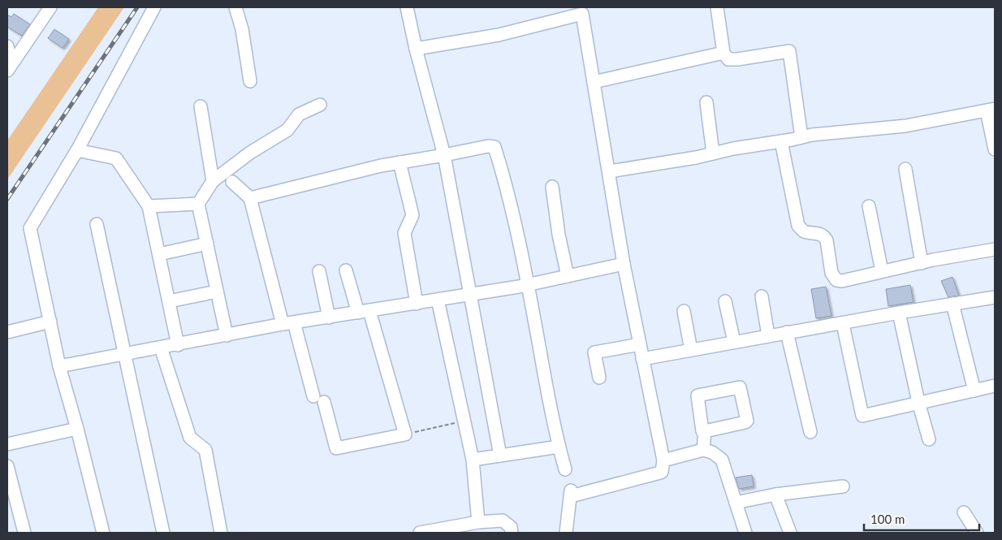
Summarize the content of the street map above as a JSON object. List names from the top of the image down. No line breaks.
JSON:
{"scale_bar":"100 m"}
